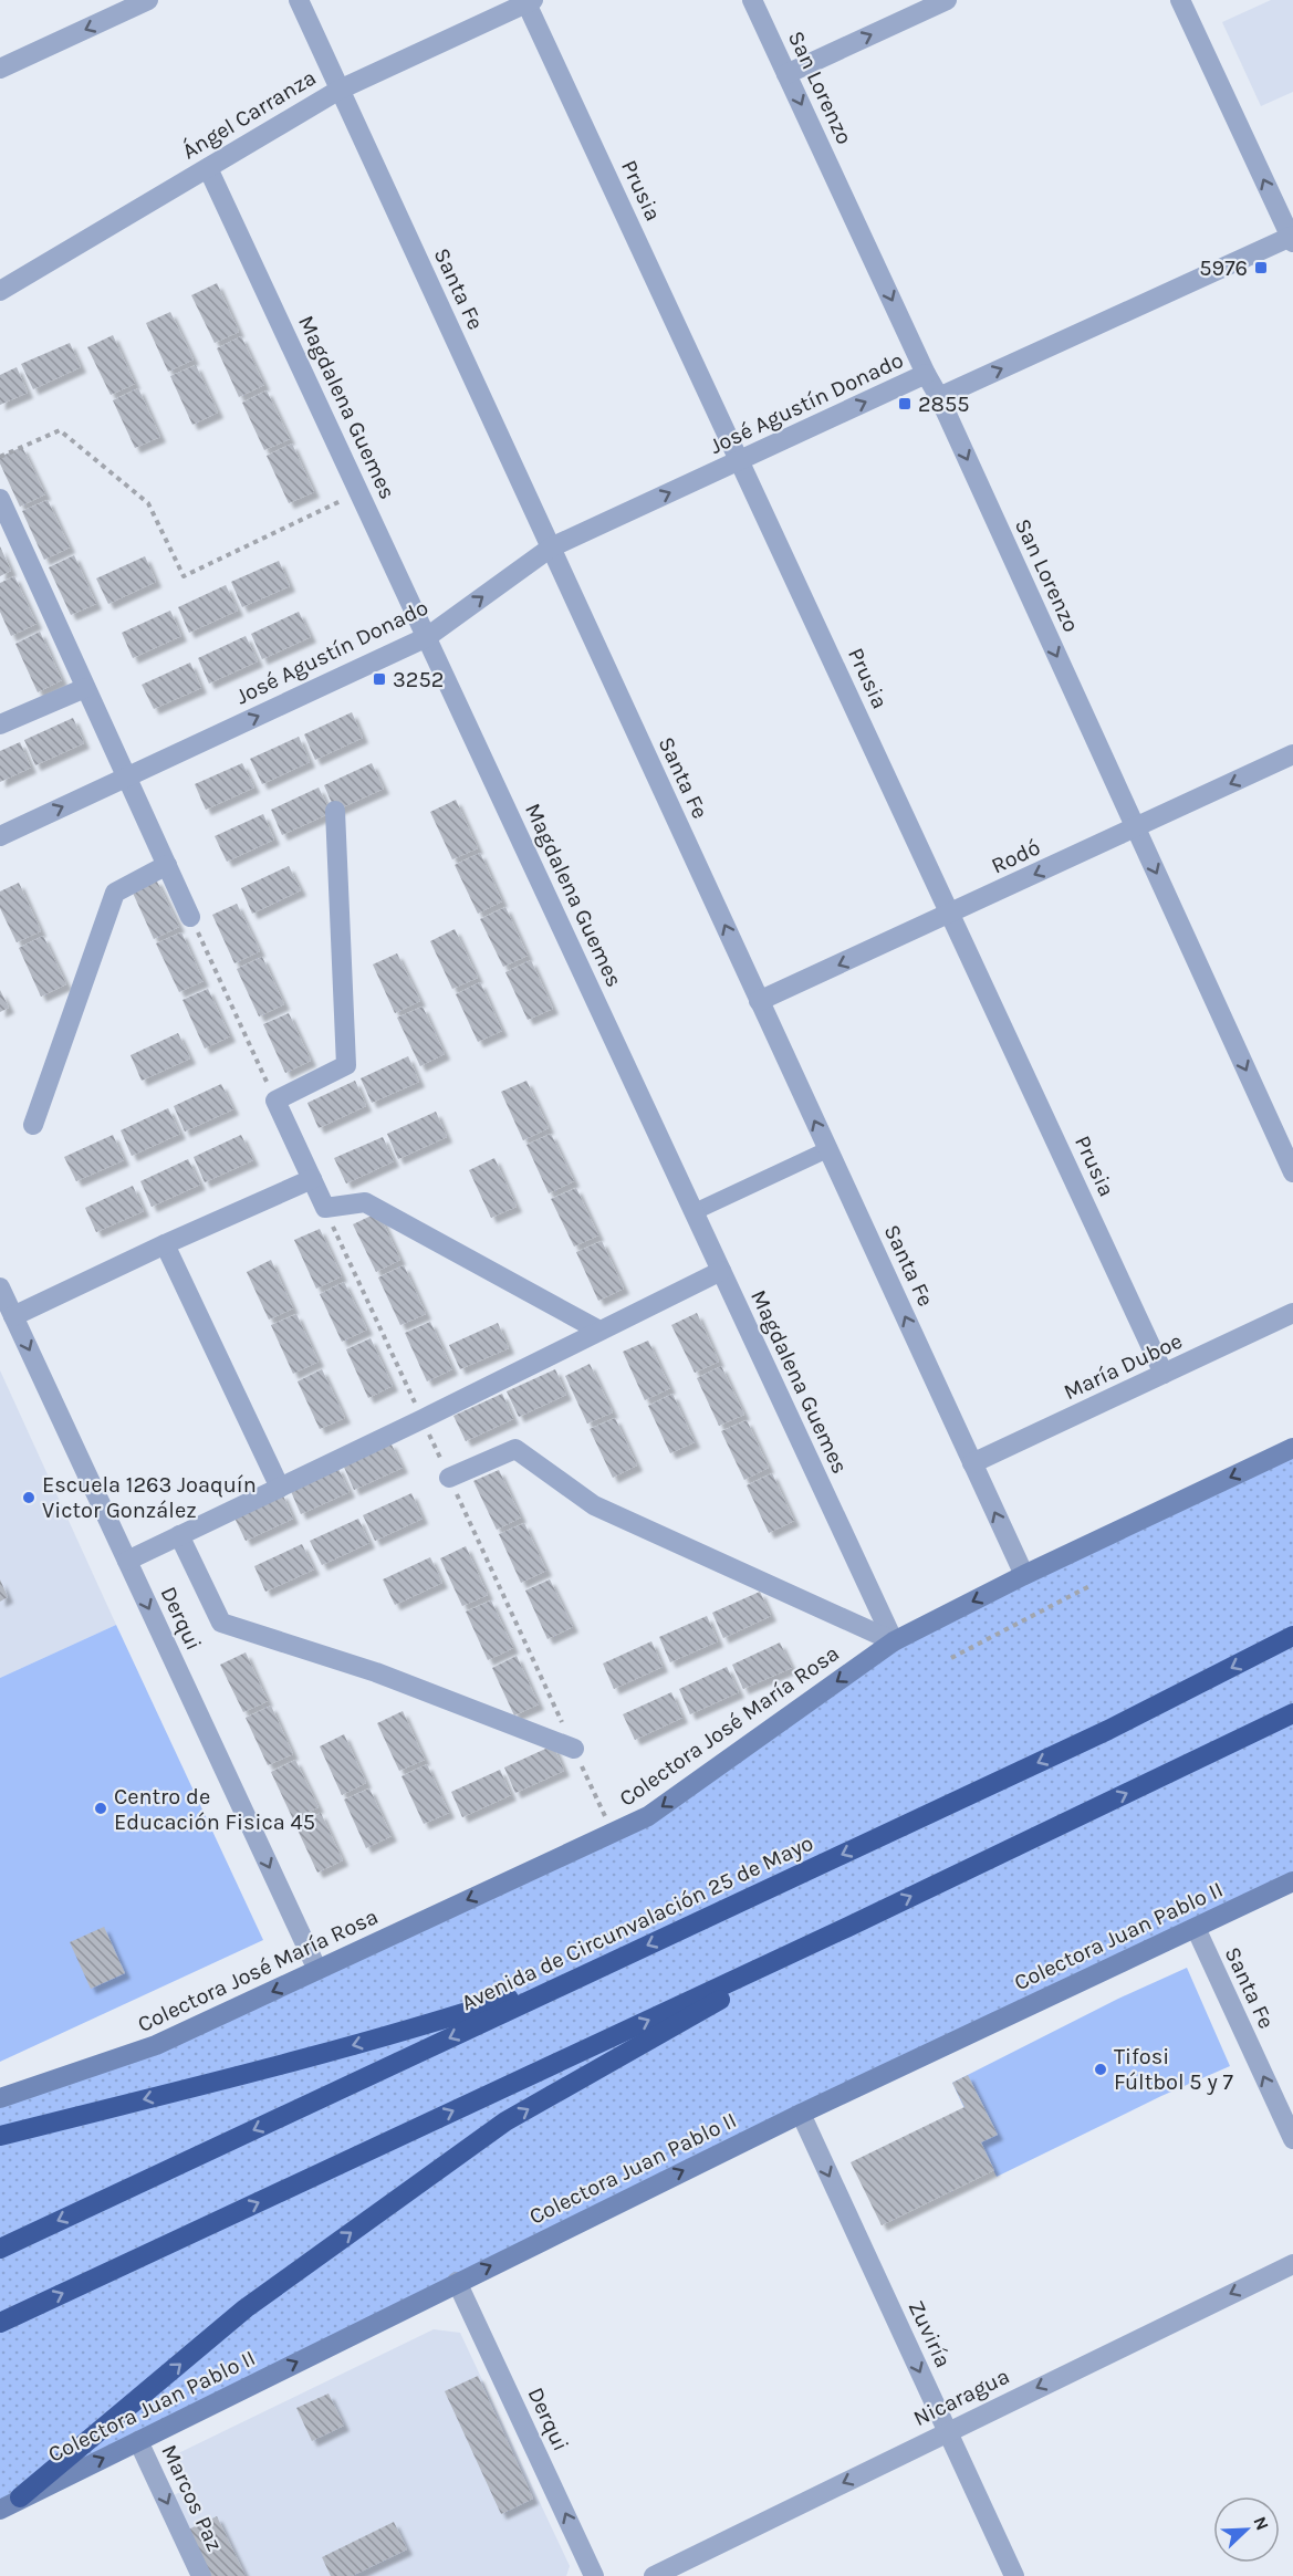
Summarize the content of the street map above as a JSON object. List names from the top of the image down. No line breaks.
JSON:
{"streets":{"highway":["Avenida de Circunvalación 25 de Mayo"],"main road":["Colectora José María Rosa","Colectora Juan Pablo II"],"street":["San Lorenzo","Ángel Carranza","Prusia","Santa Fe","José Agustín Donado","Magdalena Guemes","Rodó","María Duboe","Derqui","Zuviría","Nicaragua","Marcos Paz"]},"crossings":[["San Lorenzo","José Agustín Donado"],["San Lorenzo","Rodó"],["Ángel Carranza","Prusia"],["Ángel Carranza","Santa Fe"],["Ángel Carranza","Magdalena Guemes"],["Prusia","José Agustín Donado"],["Prusia","Rodó"],["Prusia","María Duboe"],["Santa Fe","José Agustín Donado"],["Santa Fe","Rodó"],["Santa Fe","María Duboe"],["Santa Fe","Colectora José María Rosa"],["Santa Fe","Colectora Juan Pablo II"],["José Agustín Donado","Magdalena Guemes"],["Magdalena Guemes","Colectora José María Rosa"],["Derqui","Colectora José María Rosa"],["Derqui","Colectora Juan Pablo II"],["Colectora Juan Pablo II","Zuviría"],["Colectora Juan Pablo II","Marcos Paz"],["Zuviría","Nicaragua"]],"one_way":["San Lorenzo","Santa Fe","José Agustín Donado","Rodó","Colectora José María Rosa","Colectora Juan Pablo II","Zuviría","Nicaragua","Marcos Paz"],"places":{"transit":["5976","2855","3252"],"other":["Escuela 1263 Joaquín Victor González","Centro de Educación Fisica 45","Tifosi Fúltbol 5 y 7"]},"north":"top right"}
